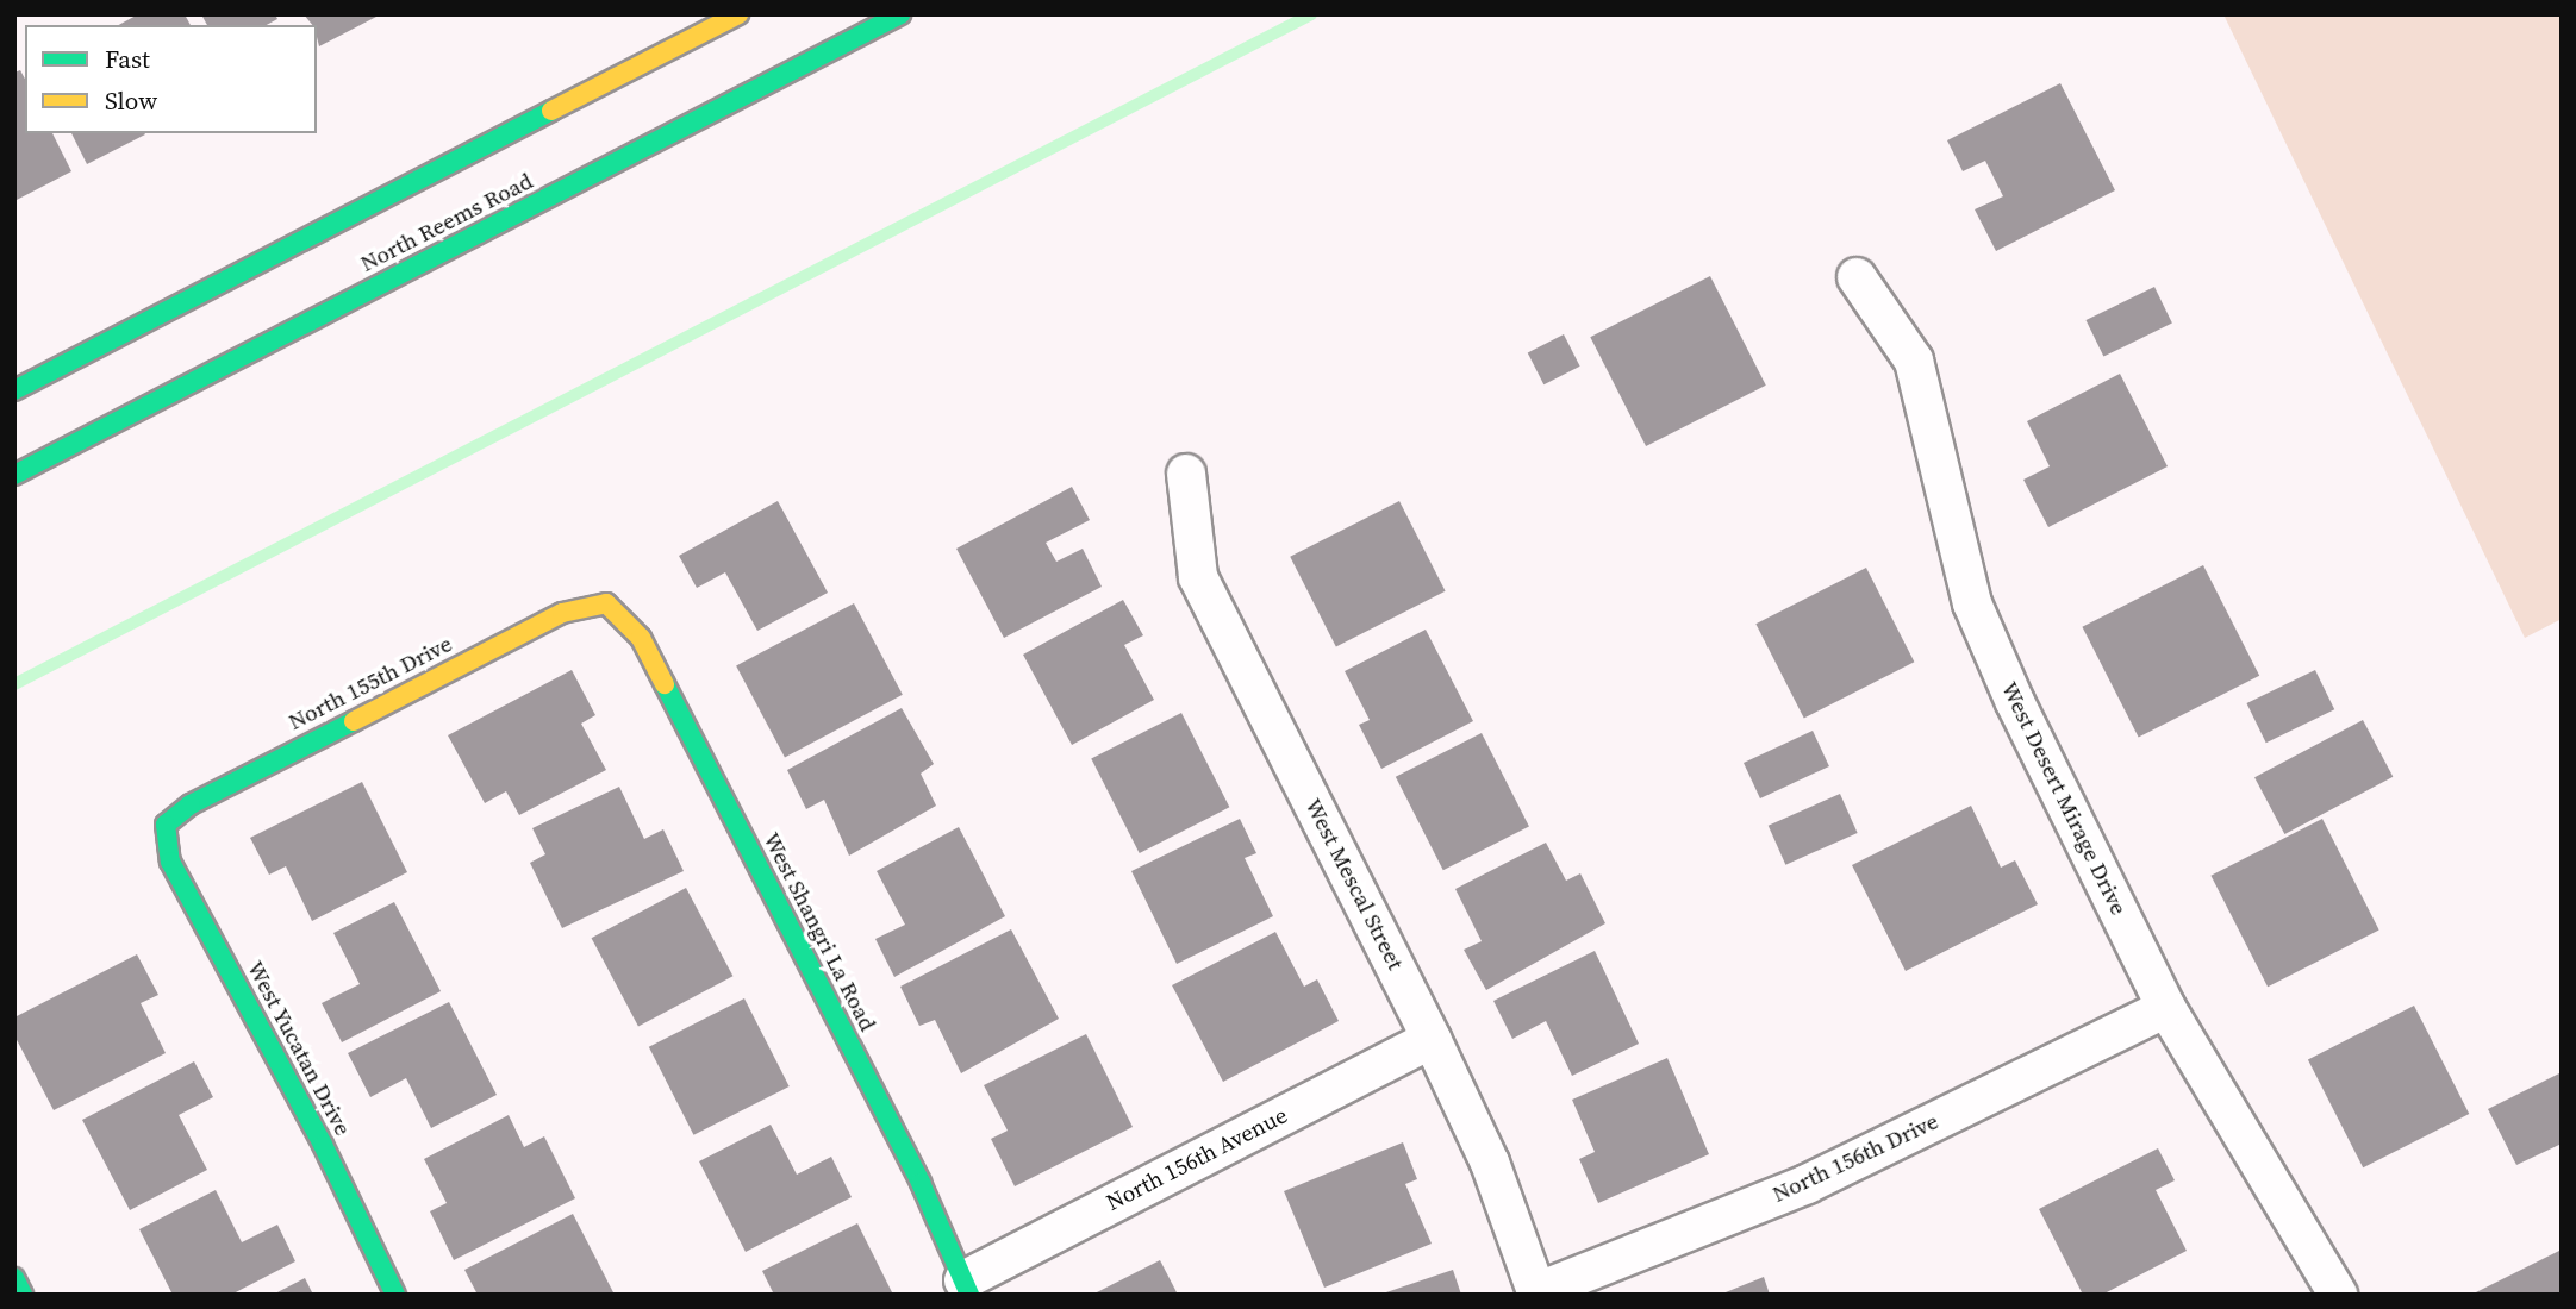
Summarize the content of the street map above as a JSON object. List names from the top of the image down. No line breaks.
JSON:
{"streets":{"street":["North Reems Road","North 155th Drive","West Desert Mirage Drive","West Mescal Street","West Shangri La Road","West Yucatan Drive","North 156th Drive","North 156th Avenue"]},"crossings":[["North 155th Drive","West Shangri La Road"],["North 155th Drive","West Yucatan Drive"],["West Desert Mirage Drive","North 156th Drive"],["West Mescal Street","North 156th Drive"],["West Mescal Street","North 156th Avenue"],["West Shangri La Road","North 156th Avenue"]],"legend":["Fast","Slow"]}
